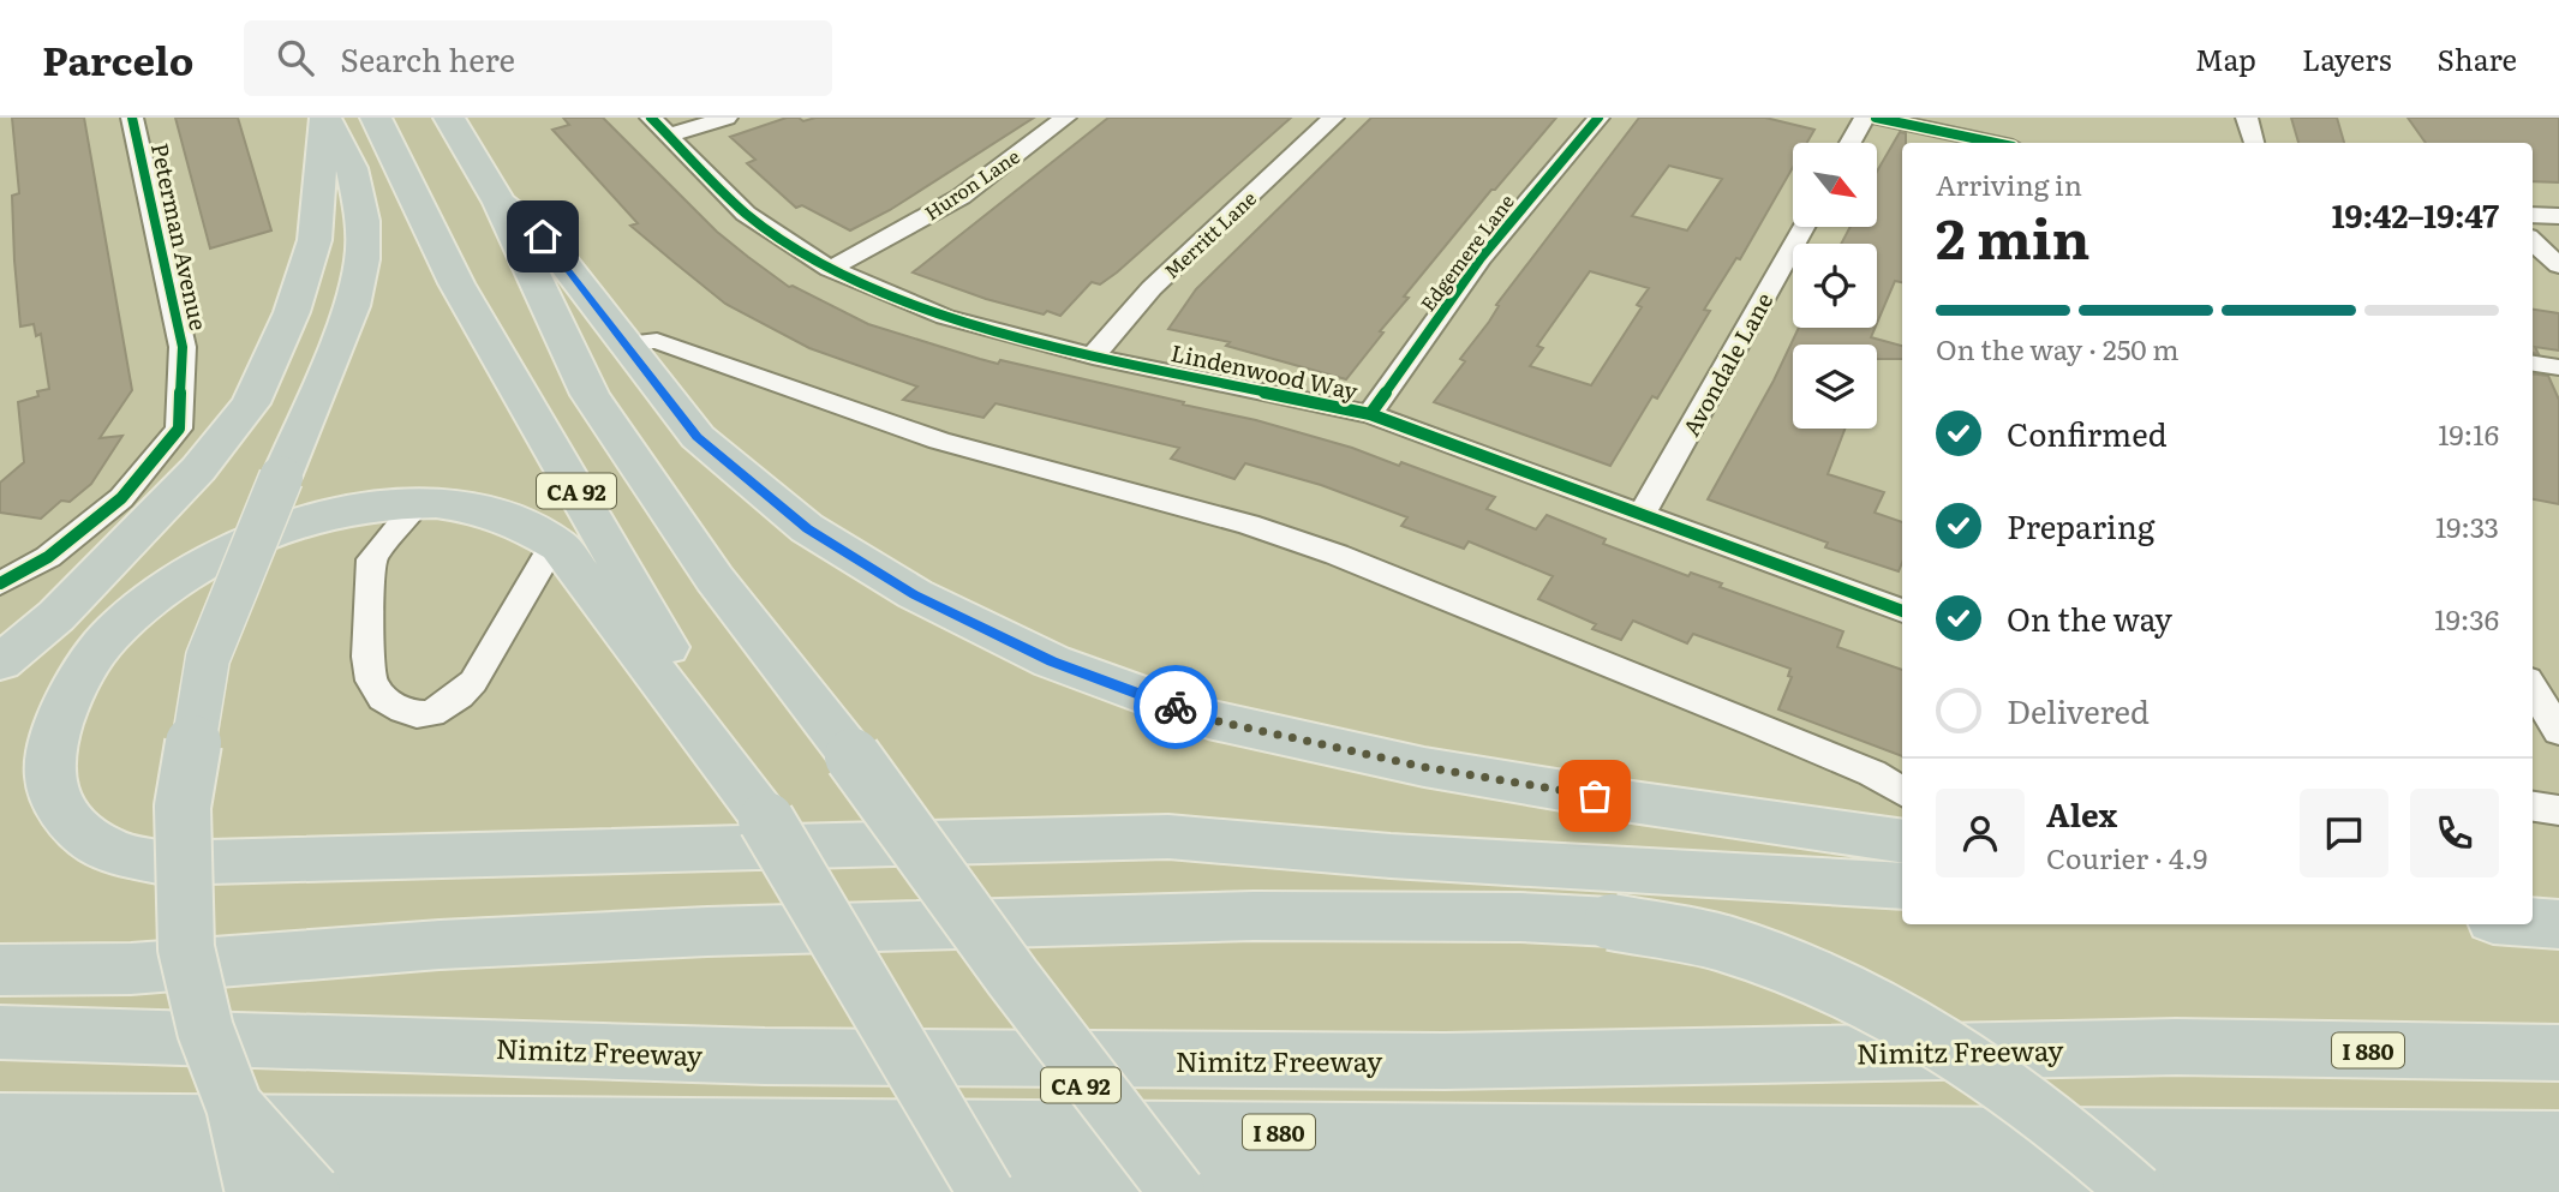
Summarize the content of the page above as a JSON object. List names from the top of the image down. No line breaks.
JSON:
{"streets":{"highway":["CA 92","Nimitz Freeway","I 880"],"street":["Huron Lane","Merritt Lane","Peterman Avenue","Edgemere Lane","Avondale Lane","Lindenwood Way"]},"crossings":[["Huron Lane","Lindenwood Way"],["Merritt Lane","Lindenwood Way"],["Edgemere Lane","Lindenwood Way"],["Avondale Lane","Lindenwood Way"]],"north":"bottom right","page":{"header":"Parcelo","search":"Search here","nav":["Map","Layers","Share"],"heading":["2 min","Arriving in","19:42–19:47"],"panel":["Alex","Courier · 4.9"],"bar":"On the way · 250 m","list":[["Confirmed","19:16"],["Preparing","19:33"],["On the way","19:36"],"Delivered"]}}
